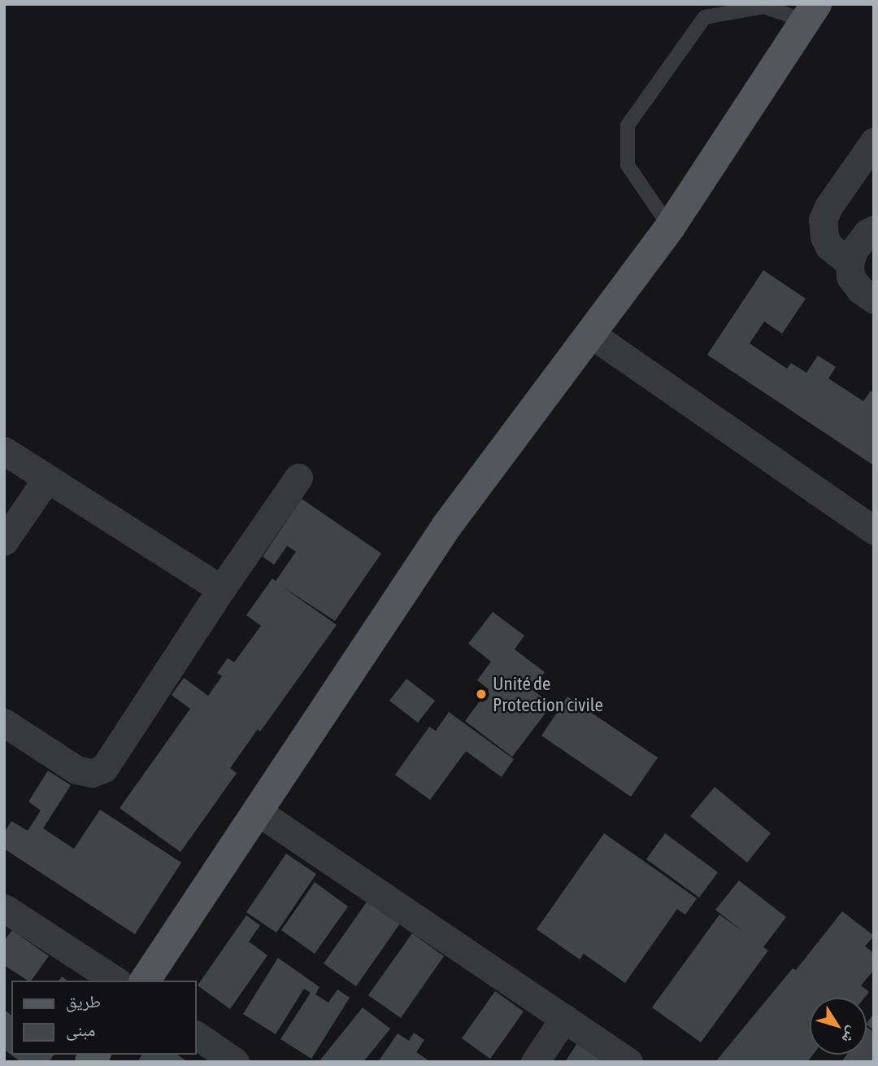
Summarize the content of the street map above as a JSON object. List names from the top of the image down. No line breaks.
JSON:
{"places":["Unité de Protection civile"],"legend":["طريق","مبنى"],"north":"bottom right"}
